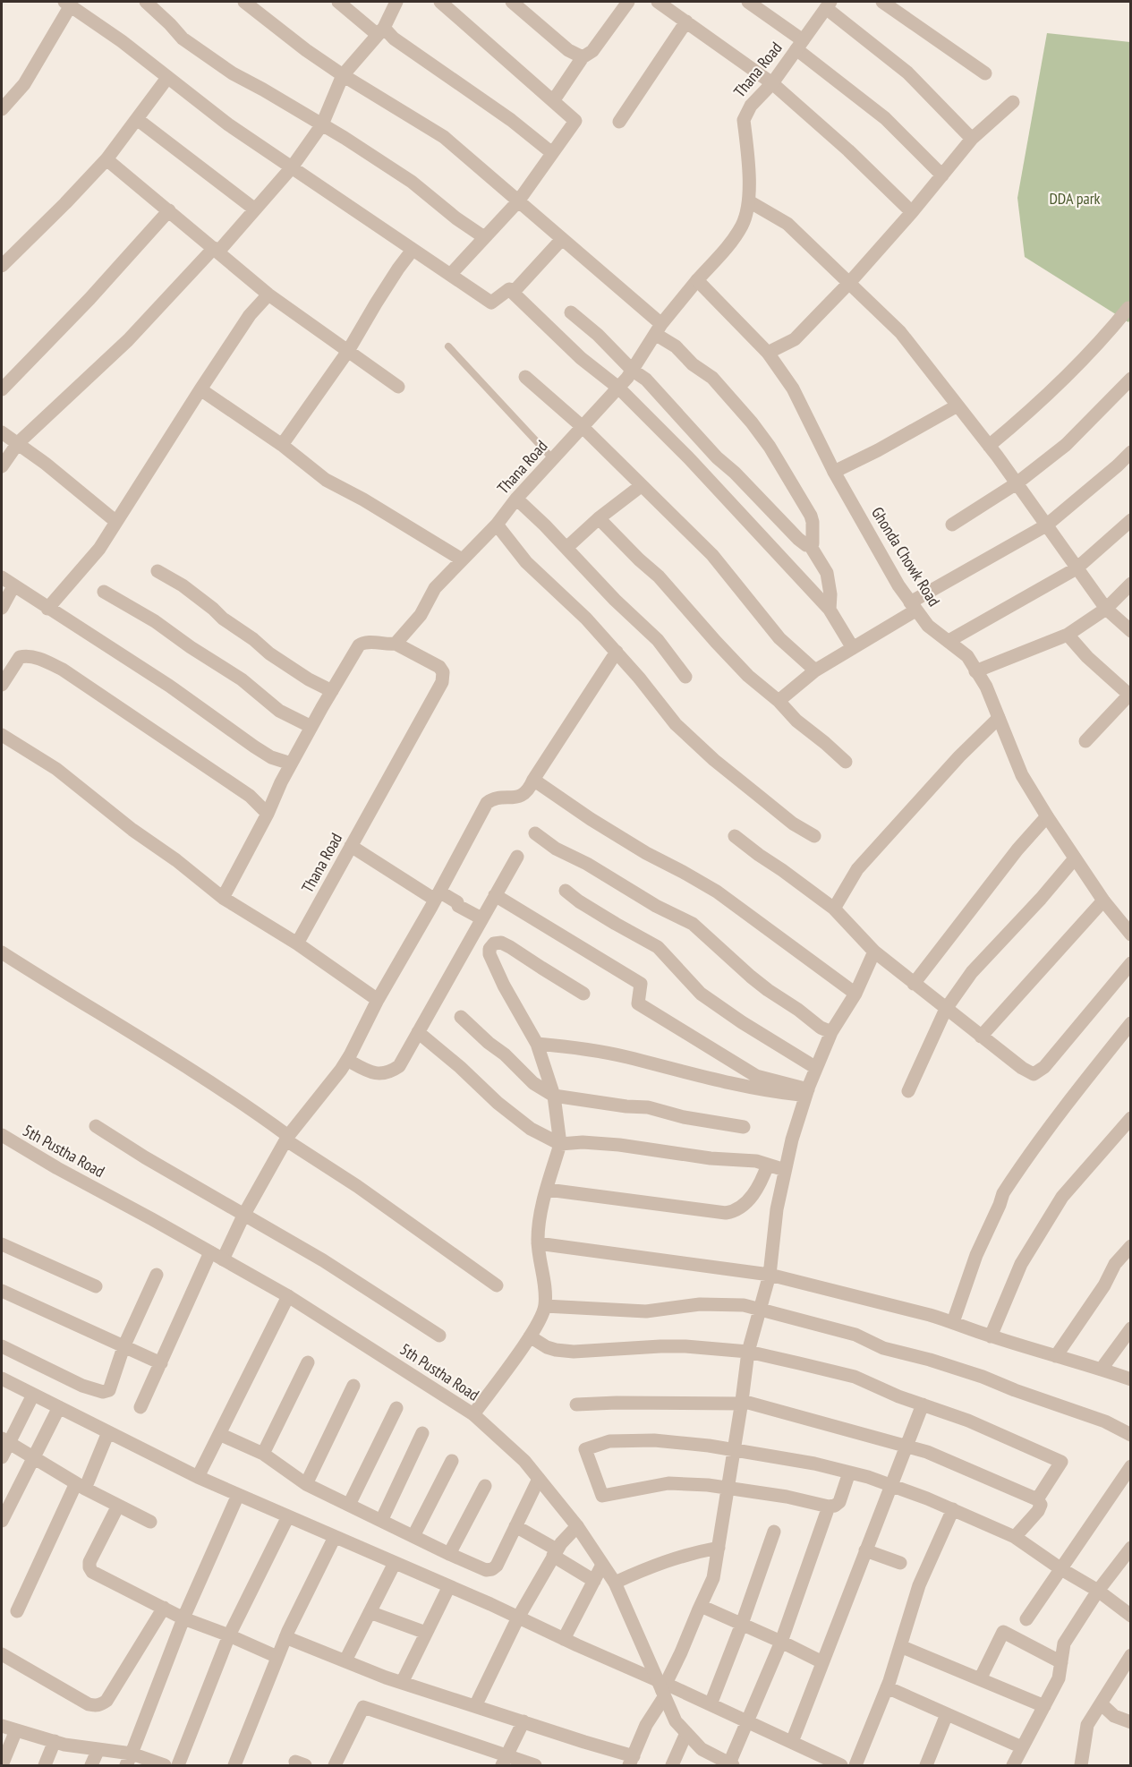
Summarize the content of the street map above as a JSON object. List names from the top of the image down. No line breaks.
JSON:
{"streets":{"street":["Thana Road","Ghonda Chowk Road","5th Pustha Road"]},"crossings":[["Thana Road","Ghonda Chowk Road"]],"parks":["DDA park"]}
